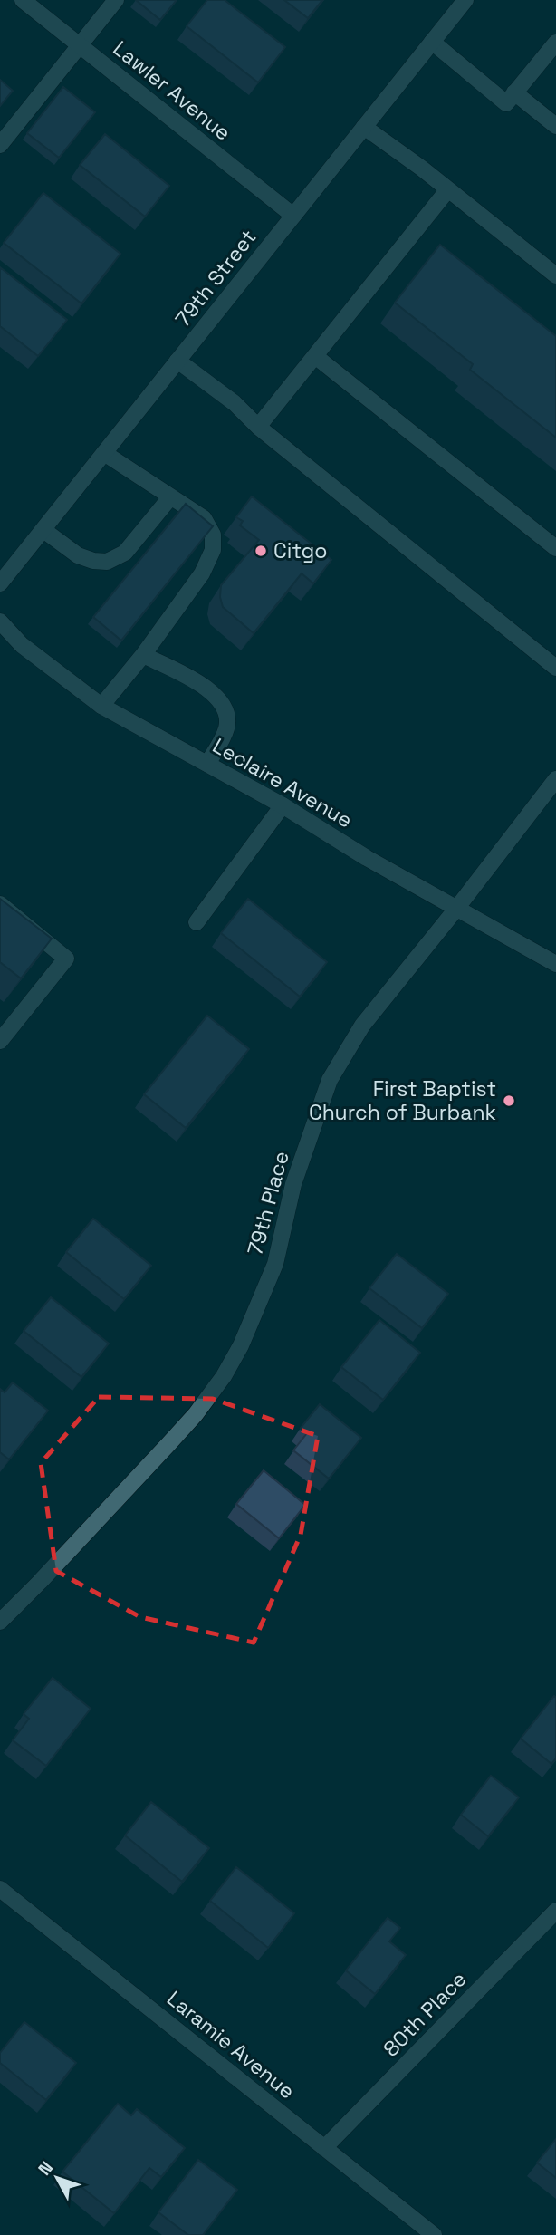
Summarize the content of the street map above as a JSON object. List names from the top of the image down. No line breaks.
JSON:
{"streets":{"street":["Lawler Avenue","79th Street","Leclaire Avenue","79th Place","80th Place","Laramie Avenue"]},"crossings":[["Lawler Avenue","79th Street"],["Leclaire Avenue","79th Place"],["80th Place","Laramie Avenue"]],"places":["Citgo","First Baptist Church of Burbank"],"north":"top left"}
